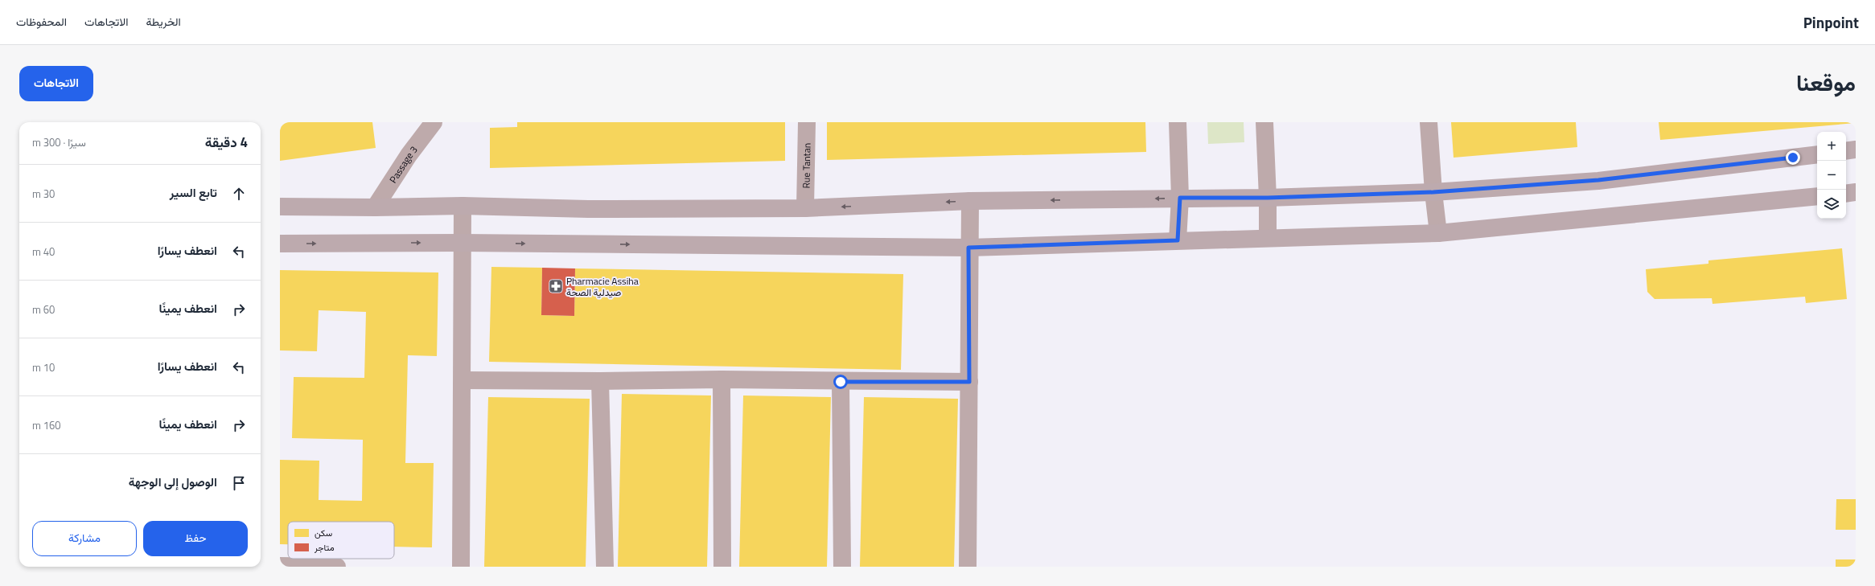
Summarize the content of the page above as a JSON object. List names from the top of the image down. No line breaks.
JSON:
{"streets":{"street":["Passage 3","Rue Tantan"]},"places":{"pharmacy":["Pharmacie Assiha صيدلية الصحة"]},"legend":["سكن","متاجر"],"page":{"header":"Pinpoint","nav":["الخريطة","الاتجاهات","المحفوظات"],"title":"موقعنا","buttons":["الاتجاهات",["حفظ","مشاركة"]],"heading":["4 دقيقة","سيرًا · 300 m"],"map_buttons":["+","−"],"list":[["تابع السير","30 m"],["انعطف يسارًا","40 m"],["انعطف يمينًا","60 m"],["انعطف يسارًا","10 m"],["انعطف يمينًا","160 m"],"الوصول إلى الوجهة"]}}
